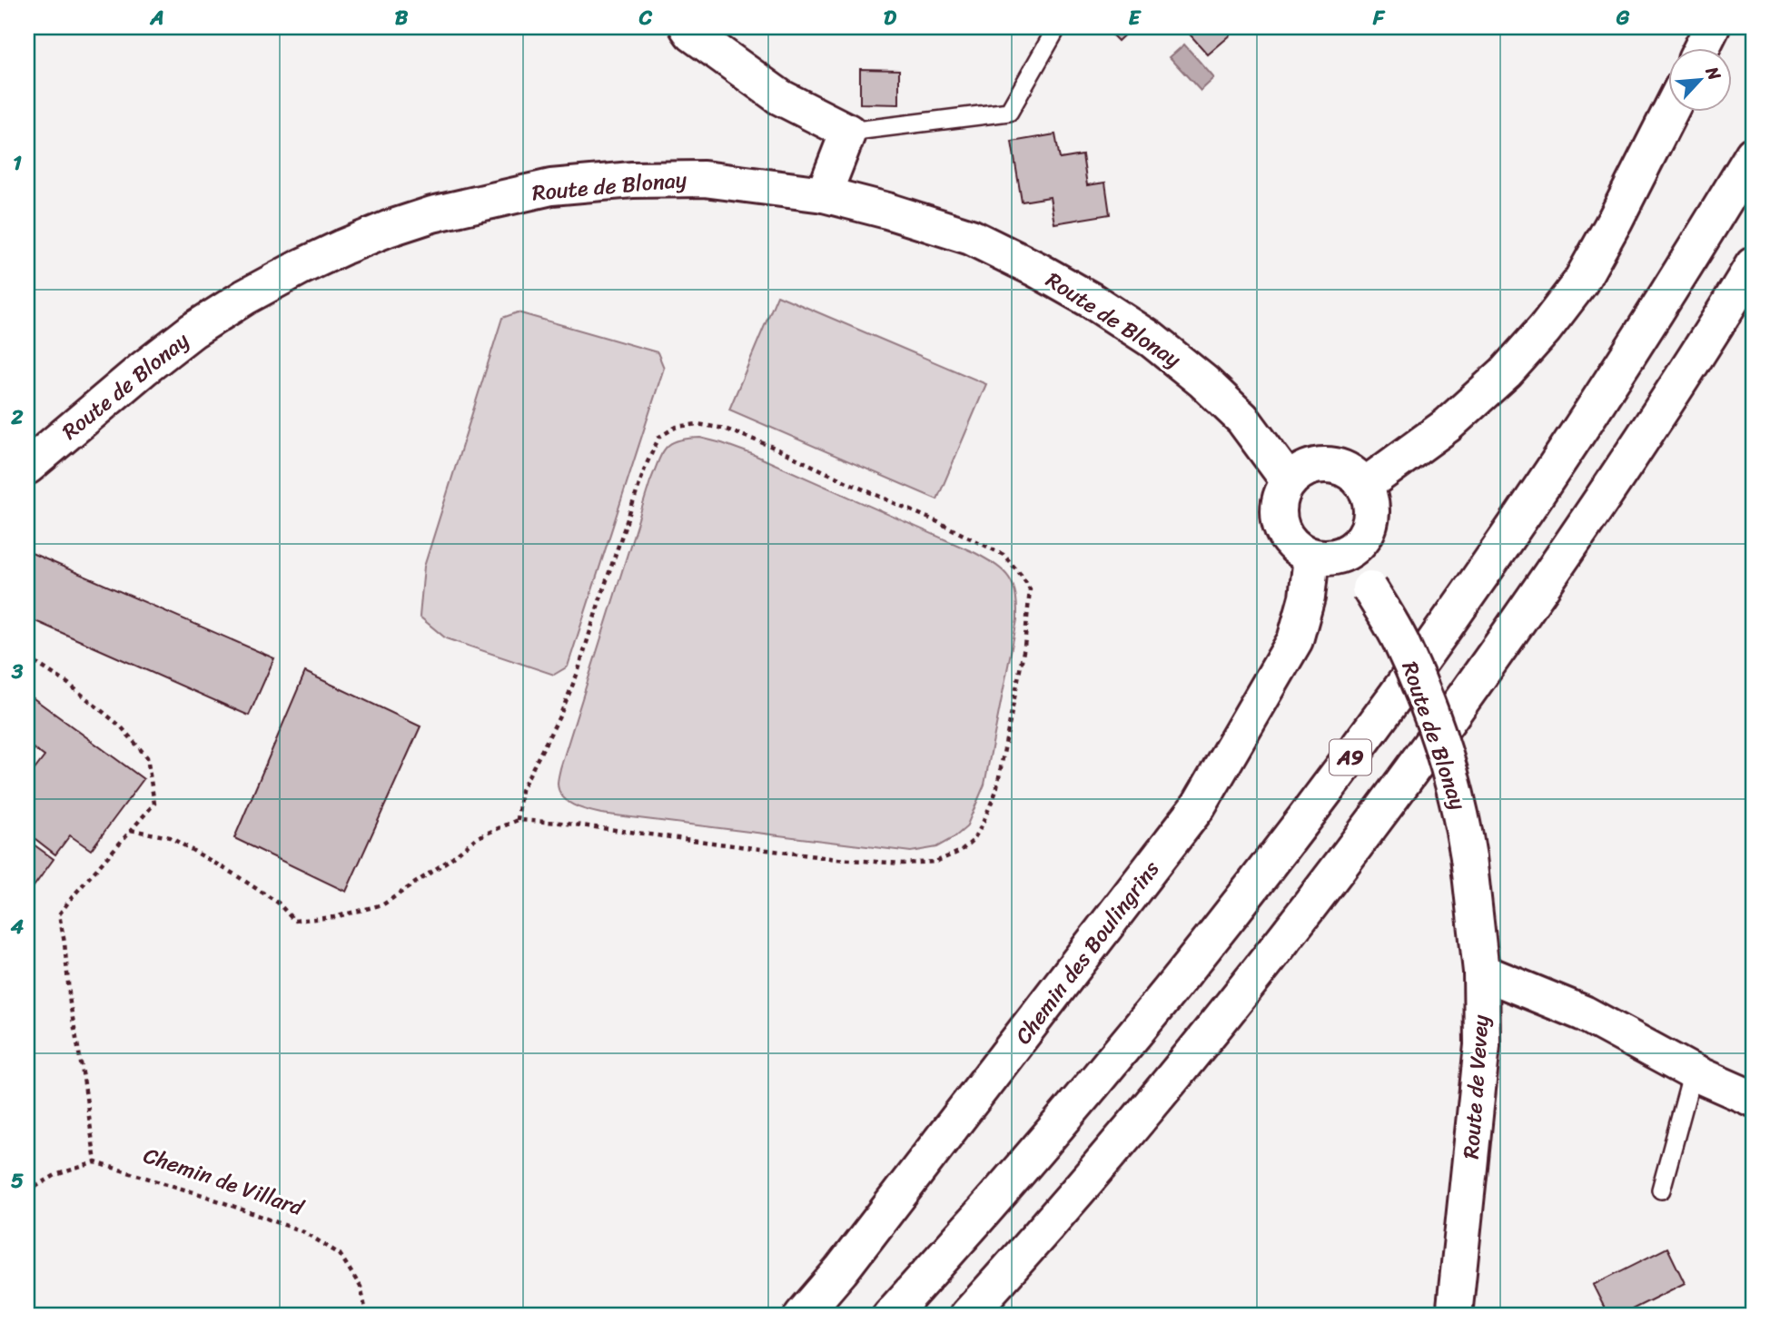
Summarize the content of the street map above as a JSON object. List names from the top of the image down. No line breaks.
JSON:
{"streets":{"main road":["Route de Blonay","A9","Chemin des Boulingrins","Route de Vevey"],"path":["Chemin de Villard"]},"crossings":[["Route de Blonay","Chemin des Boulingrins"],["Route de Blonay","Route de Vevey"]],"north":"top right","grid":{"columns":["A","B","C","D","E","F","G"],"rows":["1","2","3","4","5"]}}
